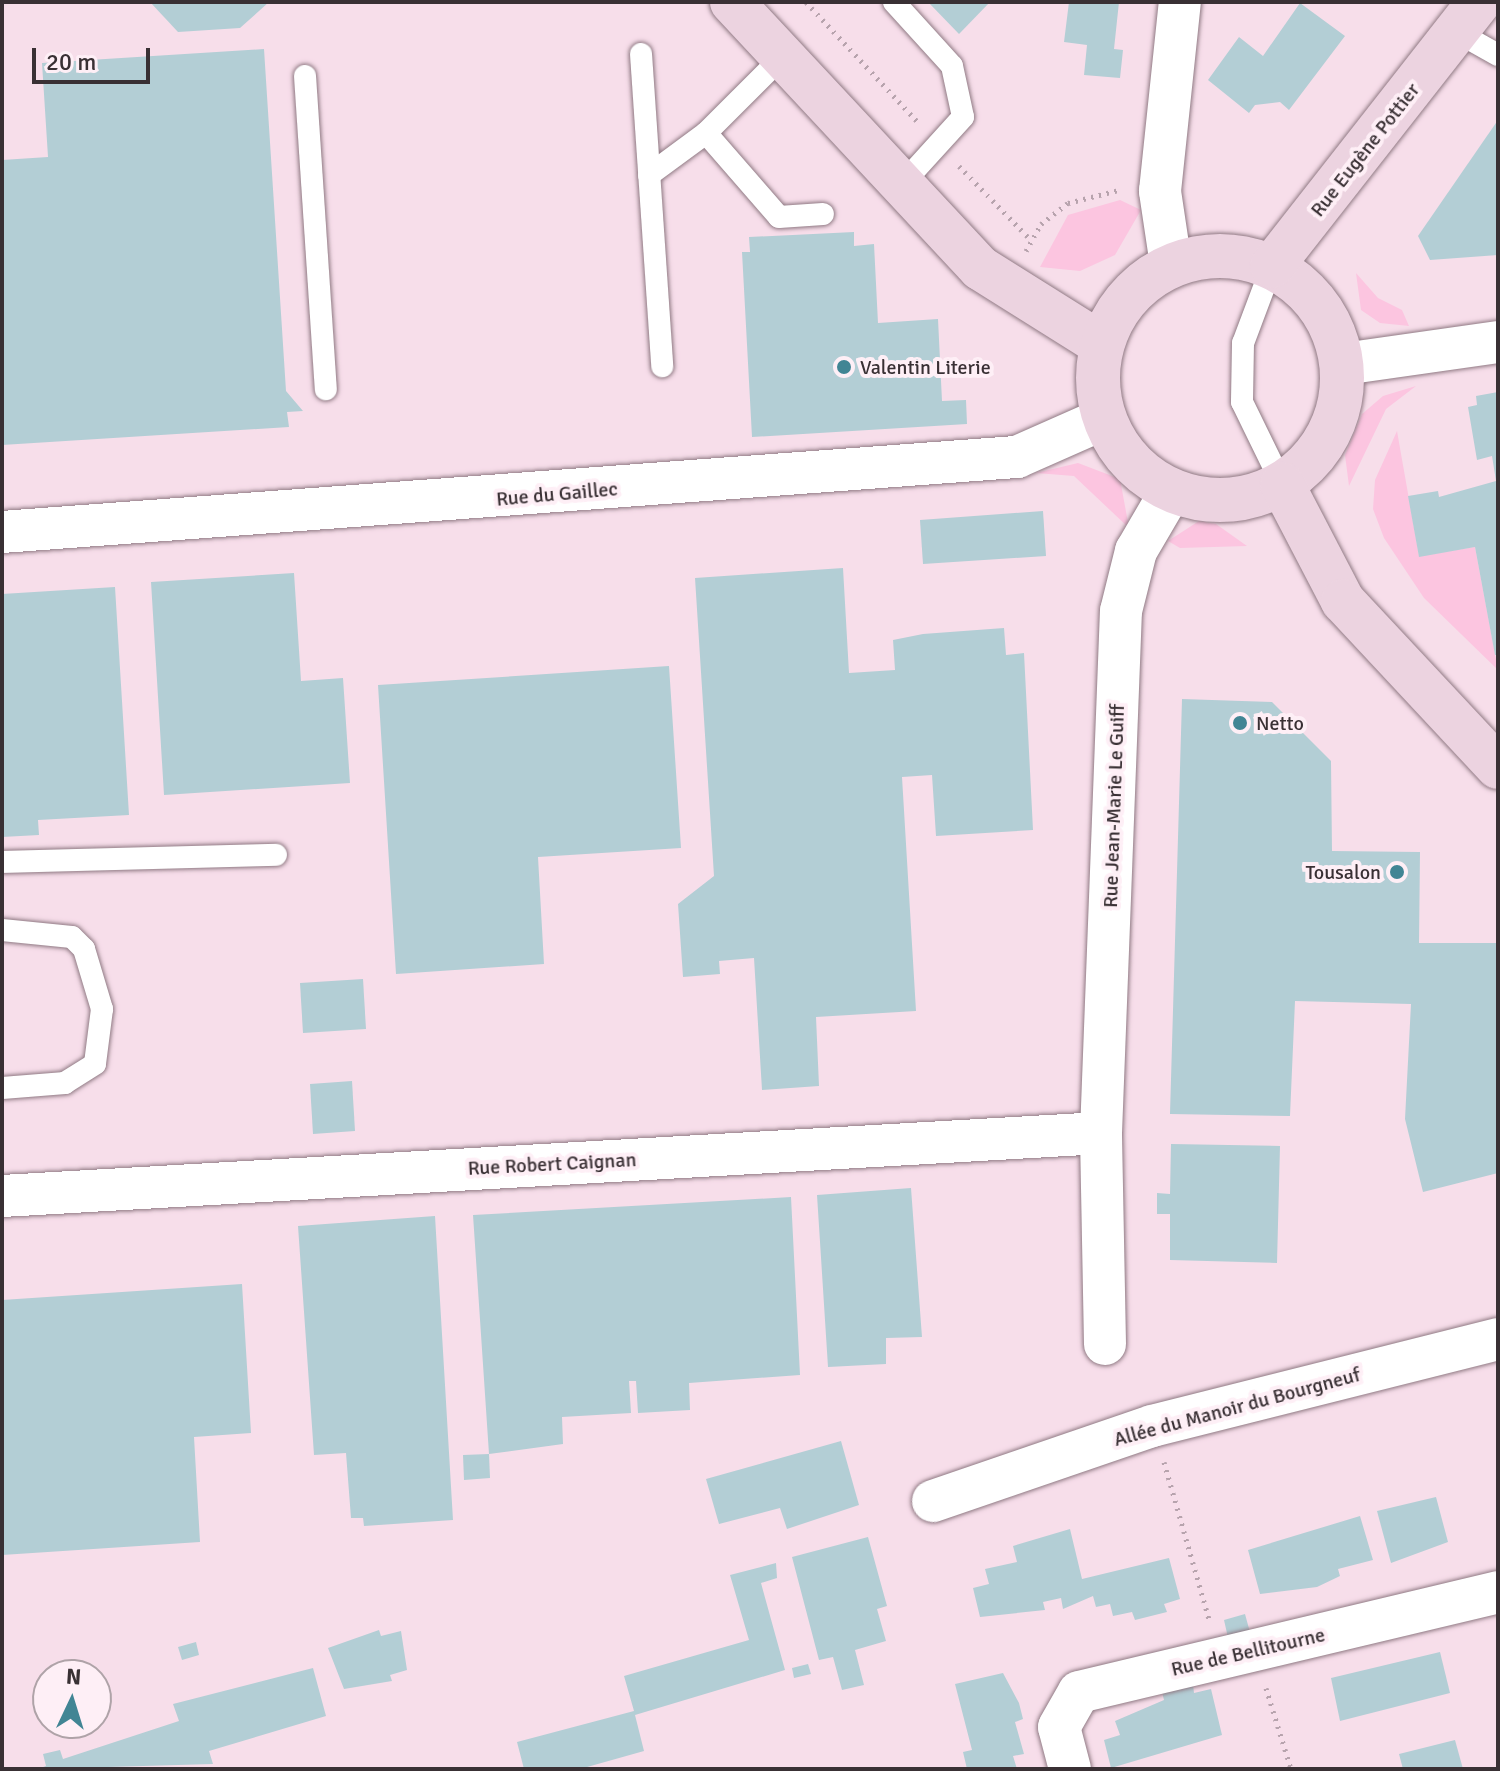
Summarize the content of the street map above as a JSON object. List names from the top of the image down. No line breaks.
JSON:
{"streets":{"main road":["Rue Eugène Pottier"],"street":["Rue du Gaillec","Rue Jean-Marie Le Guiff","Rue Robert Caignan","Allée du Manoir du Bourgneuf","Rue de Bellitourne"]},"crossings":[["Rue Jean-Marie Le Guiff","Rue Robert Caignan"]],"places":["Valentin Literie","Netto","Tousalon"],"scale_bar":"20 m","north":"top"}
